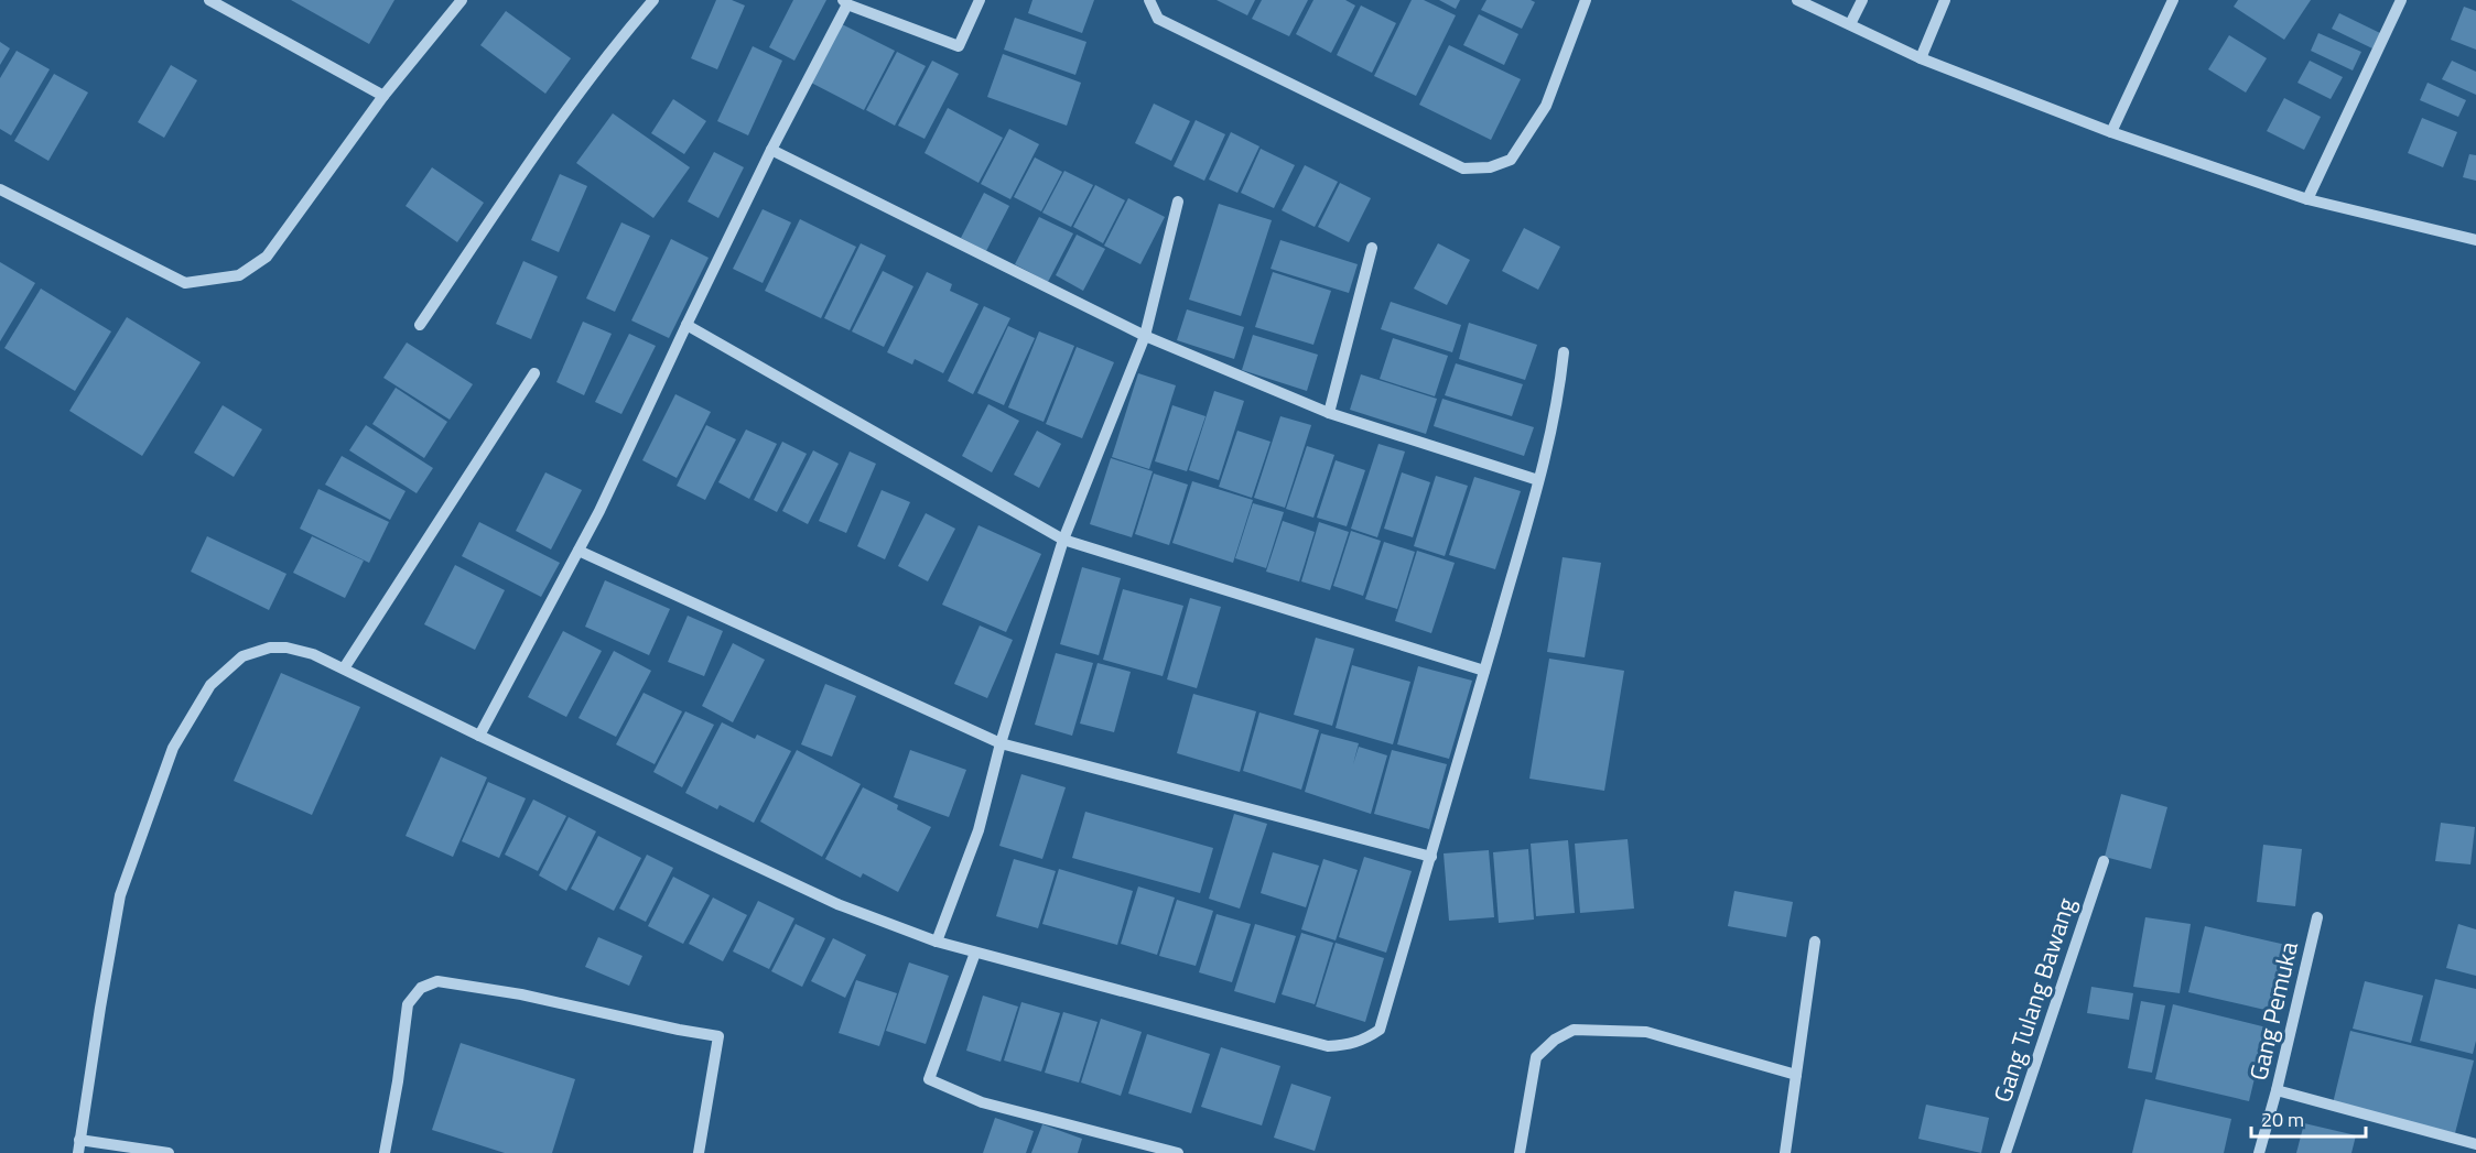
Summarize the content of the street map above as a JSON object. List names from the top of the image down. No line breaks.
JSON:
{"streets":{"street":["Gang Tulang Bawang","Gang Pemuka"]},"scale_bar":"20 m"}
